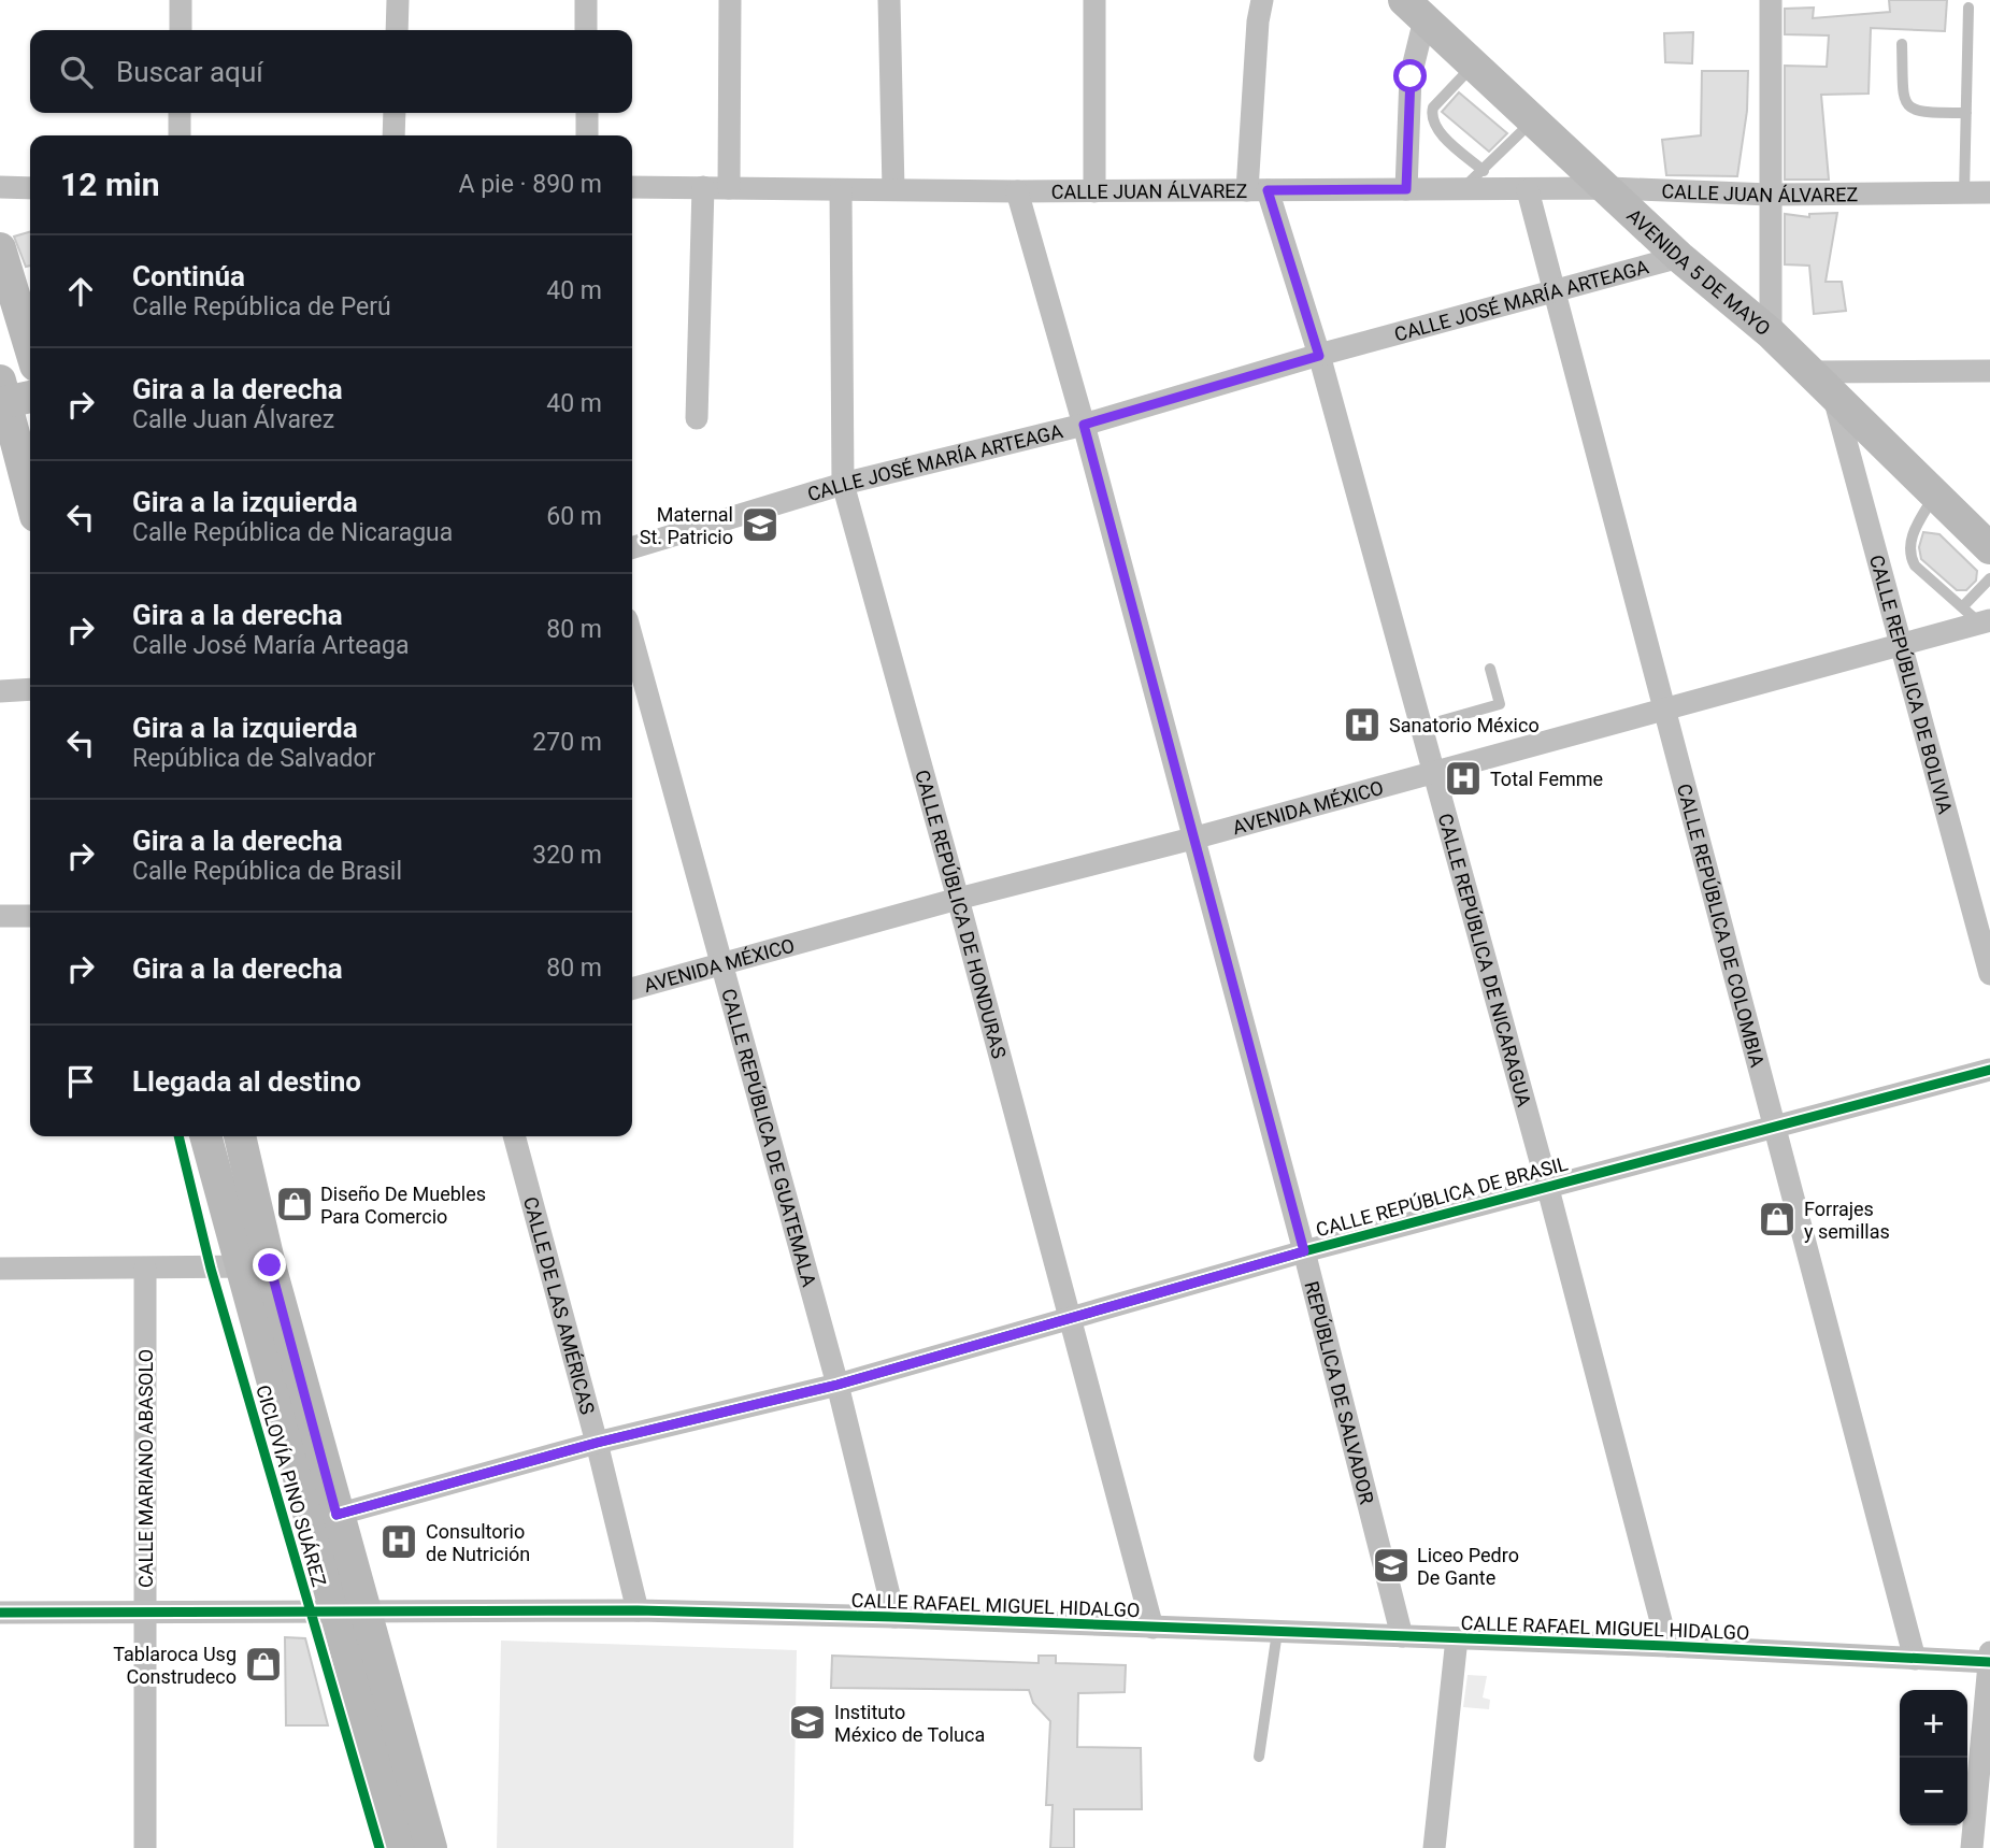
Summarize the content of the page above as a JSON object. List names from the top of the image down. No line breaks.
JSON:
{"streets":{"main road":["AVENIDA 5 DE MAYO"],"street":["CALLE JUAN ÁLVAREZ","CALLE JOSÉ MARÍA ARTEAGA","CALLE REPÚBLICA DE BOLIVIA","AVENIDA MÉXICO","CALLE REPÚBLICA DE HONDURAS","CALLE REPÚBLICA DE COLOMBIA","CALLE REPÚBLICA DE NICARAGUA","CALLE REPÚBLICA DE GUATEMALA","CALLE REPÚBLICA DE BRASIL","CALLE DE LAS AMÉRICAS","REPÚBLICA DE SALVADOR","CALLE MARIANO ABASOLO","CALLE RAFAEL MIGUEL HIDALGO"],"cycle path":["CICLOVÍA PINO SUÁREZ"]},"crossings":[["CALLE JUAN ÁLVAREZ","AVENIDA 5 DE MAYO"],["CALLE JUAN ÁLVAREZ","CALLE REPÚBLICA DE HONDURAS"],["CALLE JUAN ÁLVAREZ","CALLE REPÚBLICA DE COLOMBIA"],["CALLE JUAN ÁLVAREZ","CALLE REPÚBLICA DE NICARAGUA"],["CALLE JUAN ÁLVAREZ","REPÚBLICA DE SALVADOR"],["AVENIDA 5 DE MAYO","CALLE JOSÉ MARÍA ARTEAGA"],["AVENIDA 5 DE MAYO","CALLE REPÚBLICA DE BOLIVIA"],["CALLE JOSÉ MARÍA ARTEAGA","CALLE REPÚBLICA DE HONDURAS"],["CALLE JOSÉ MARÍA ARTEAGA","CALLE REPÚBLICA DE COLOMBIA"],["CALLE JOSÉ MARÍA ARTEAGA","CALLE REPÚBLICA DE NICARAGUA"],["CALLE JOSÉ MARÍA ARTEAGA","REPÚBLICA DE SALVADOR"],["CALLE REPÚBLICA DE BOLIVIA","AVENIDA MÉXICO"],["AVENIDA MÉXICO","CALLE REPÚBLICA DE HONDURAS"],["AVENIDA MÉXICO","CALLE REPÚBLICA DE COLOMBIA"],["AVENIDA MÉXICO","CALLE REPÚBLICA DE NICARAGUA"],["AVENIDA MÉXICO","CALLE REPÚBLICA DE GUATEMALA"],["AVENIDA MÉXICO","REPÚBLICA DE SALVADOR"],["CALLE REPÚBLICA DE HONDURAS","CALLE REPÚBLICA DE BRASIL"],["CALLE REPÚBLICA DE HONDURAS","CALLE RAFAEL MIGUEL HIDALGO"],["CALLE REPÚBLICA DE COLOMBIA","CALLE REPÚBLICA DE BRASIL"],["CALLE REPÚBLICA DE COLOMBIA","CALLE RAFAEL MIGUEL HIDALGO"],["CALLE REPÚBLICA DE NICARAGUA","CALLE REPÚBLICA DE BRASIL"],["CALLE REPÚBLICA DE NICARAGUA","CALLE RAFAEL MIGUEL HIDALGO"],["CALLE REPÚBLICA DE GUATEMALA","CALLE REPÚBLICA DE BRASIL"],["CALLE REPÚBLICA DE GUATEMALA","CALLE RAFAEL MIGUEL HIDALGO"],["CALLE REPÚBLICA DE BRASIL","CALLE DE LAS AMÉRICAS"],["CALLE REPÚBLICA DE BRASIL","REPÚBLICA DE SALVADOR"],["CALLE DE LAS AMÉRICAS","CALLE RAFAEL MIGUEL HIDALGO"],["REPÚBLICA DE SALVADOR","CALLE RAFAEL MIGUEL HIDALGO"],["CALLE MARIANO ABASOLO","CALLE RAFAEL MIGUEL HIDALGO"]],"places":{"school or university":["Maternal St. Patricio","Liceo Pedro De Gante","Instituto México de Toluca"],"hospital":["Sanatorio México","Total Femme","Consultorio de Nutrición"],"shop":["Diseño De Muebles Para Comercio","Forrajes y semillas","Tablaroca Usg Construdeco"]},"page":{"search":"Buscar aquí","heading":["12 min","A pie · 890 m"],"list":[["Continúa","Calle República de Perú","40 m"],["Gira a la derecha","Calle Juan Álvarez","40 m"],["Gira a la izquierda","Calle República de Nicaragua","60 m"],["Gira a la derecha","Calle José María Arteaga","80 m"],["Gira a la izquierda","República de Salvador","270 m"],["Gira a la derecha","Calle República de Brasil","320 m"],["Gira a la derecha","80 m"],"Llegada al destino"],"map_buttons":["+","−"]}}
